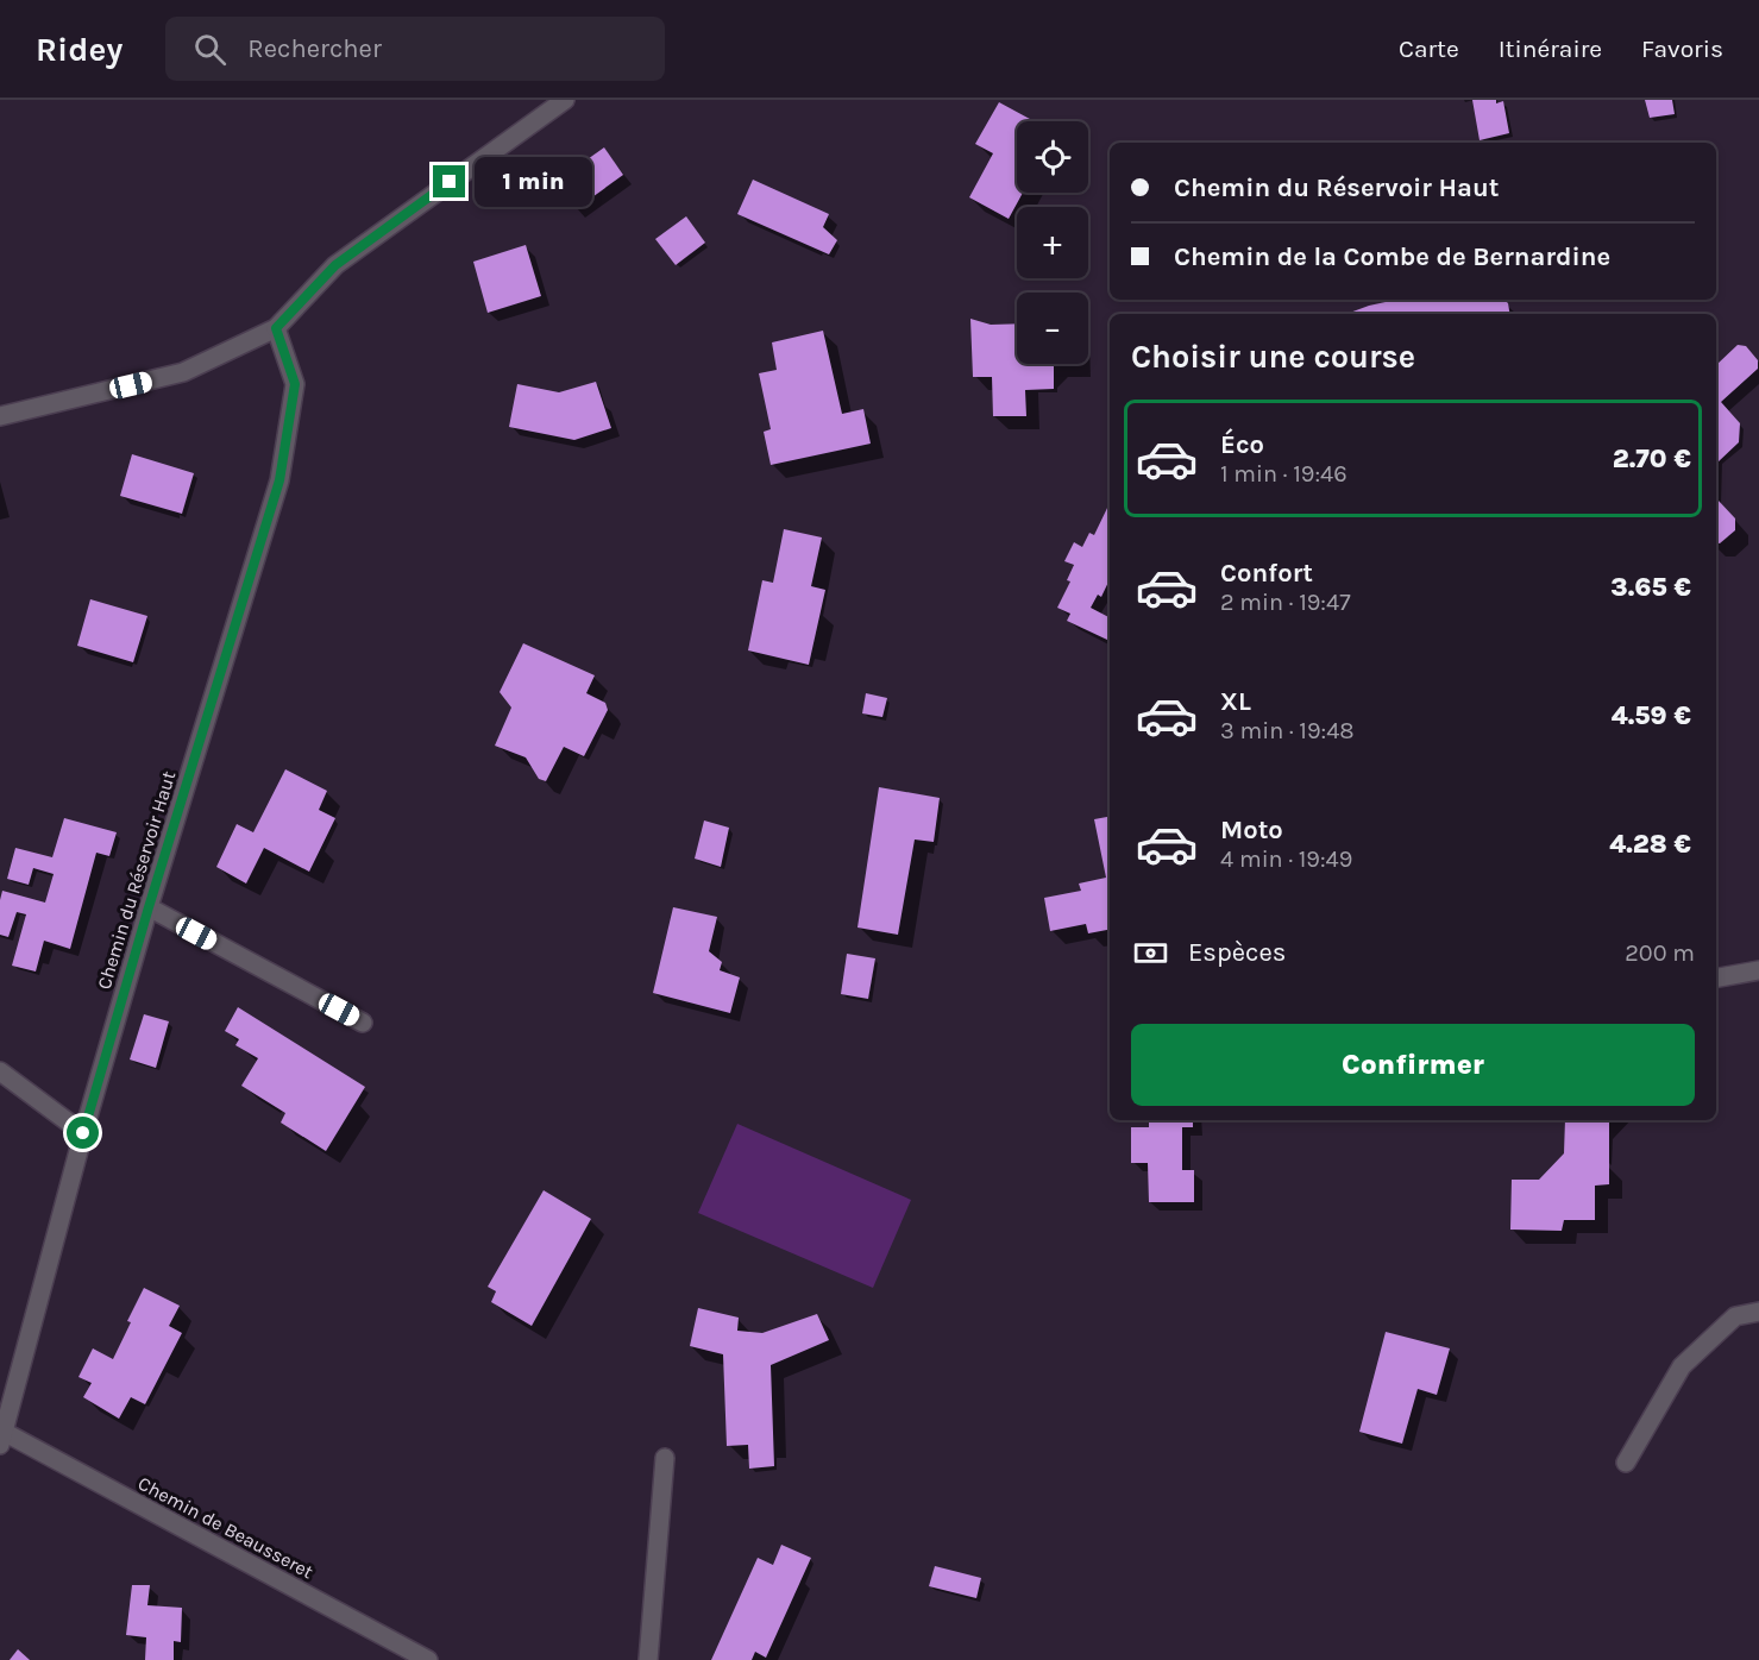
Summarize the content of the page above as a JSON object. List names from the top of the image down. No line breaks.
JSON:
{"streets":{"street":["Chemin du Réservoir Haut","Chemin de Beausseret"]},"crossings":[["Chemin du Réservoir Haut","Chemin de Beausseret"]],"page":{"header":"Ridey","search":"Rechercher","nav":["Carte","Itinéraire","Favoris"],"map_buttons":["+","−"],"banner":["Chemin du Réservoir Haut","Chemin de la Combe de Bernardine"],"bubble":"1 min","heading":"Choisir une course","list":[{"name":"Éco","note":"1 min · 19:46","value":"2.70 €"},{"name":"Confort","note":"2 min · 19:47","value":"3.65 €"},{"name":"XL","note":"3 min · 19:48","value":"4.59 €"},{"name":"Moto","note":"4 min · 19:49","value":"4.28 €"}],"pay":["Espèces","200 m"],"buttons":"Confirmer"}}
